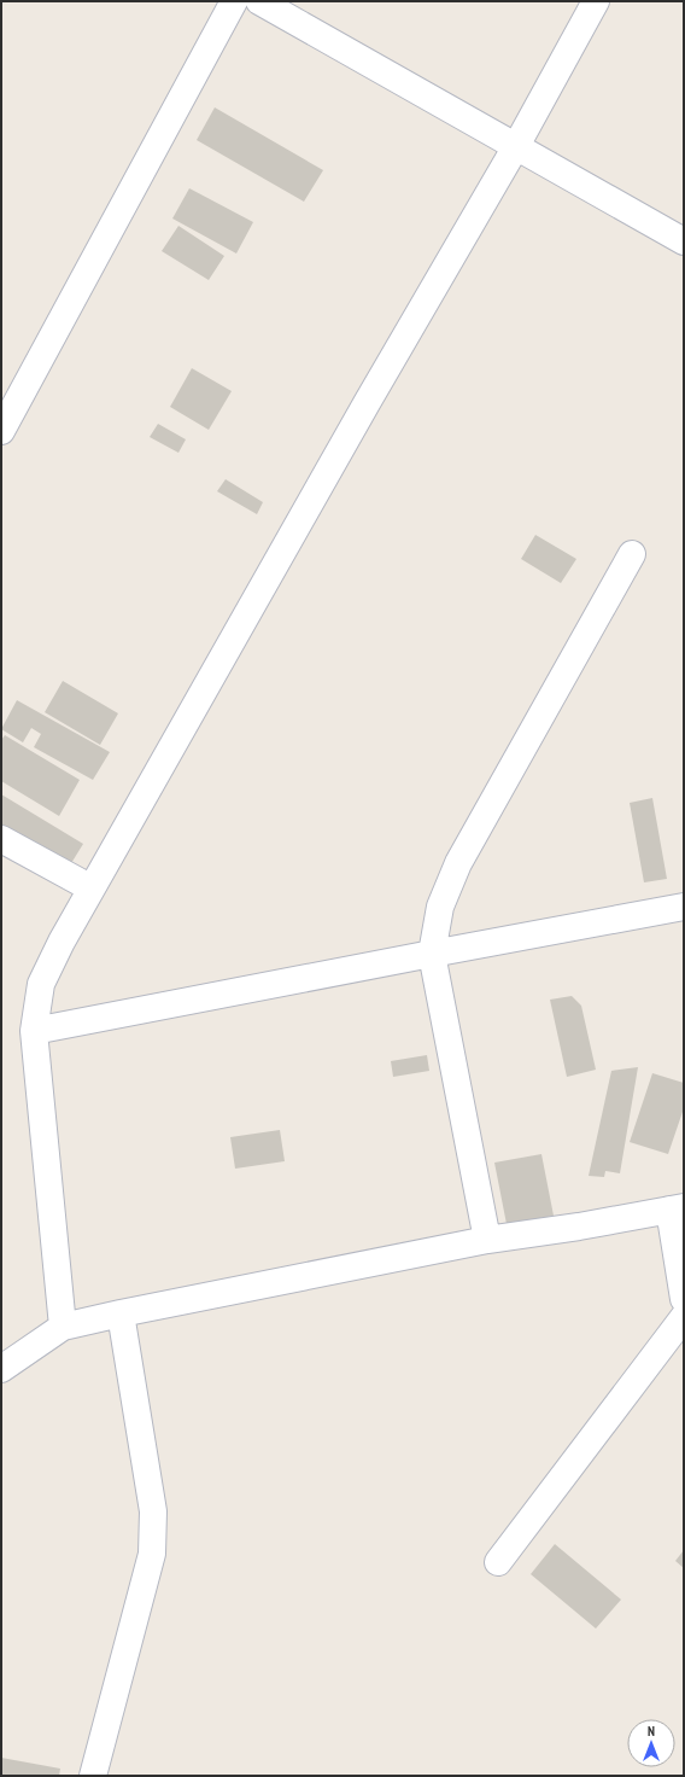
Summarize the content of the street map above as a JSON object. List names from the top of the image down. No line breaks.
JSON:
{"north":"top"}
